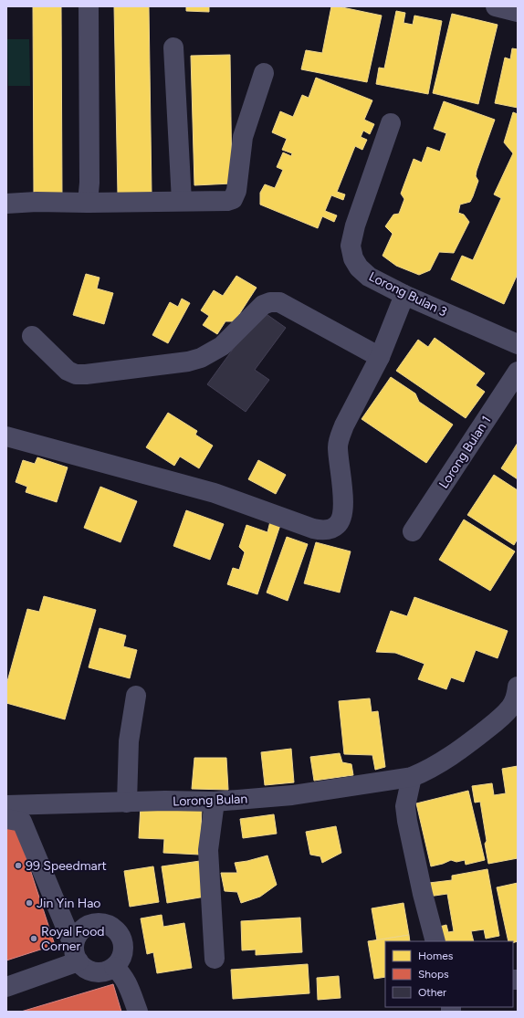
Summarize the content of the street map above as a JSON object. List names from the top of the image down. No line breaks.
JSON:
{"streets":{"street":["Lorong Bulan 3","Lorong Bulan 1","Lorong Bulan"]},"places":["99 Speedmart","Jin Yin Hao","Royal Food Corner"],"legend":["Homes","Shops","Other"]}
